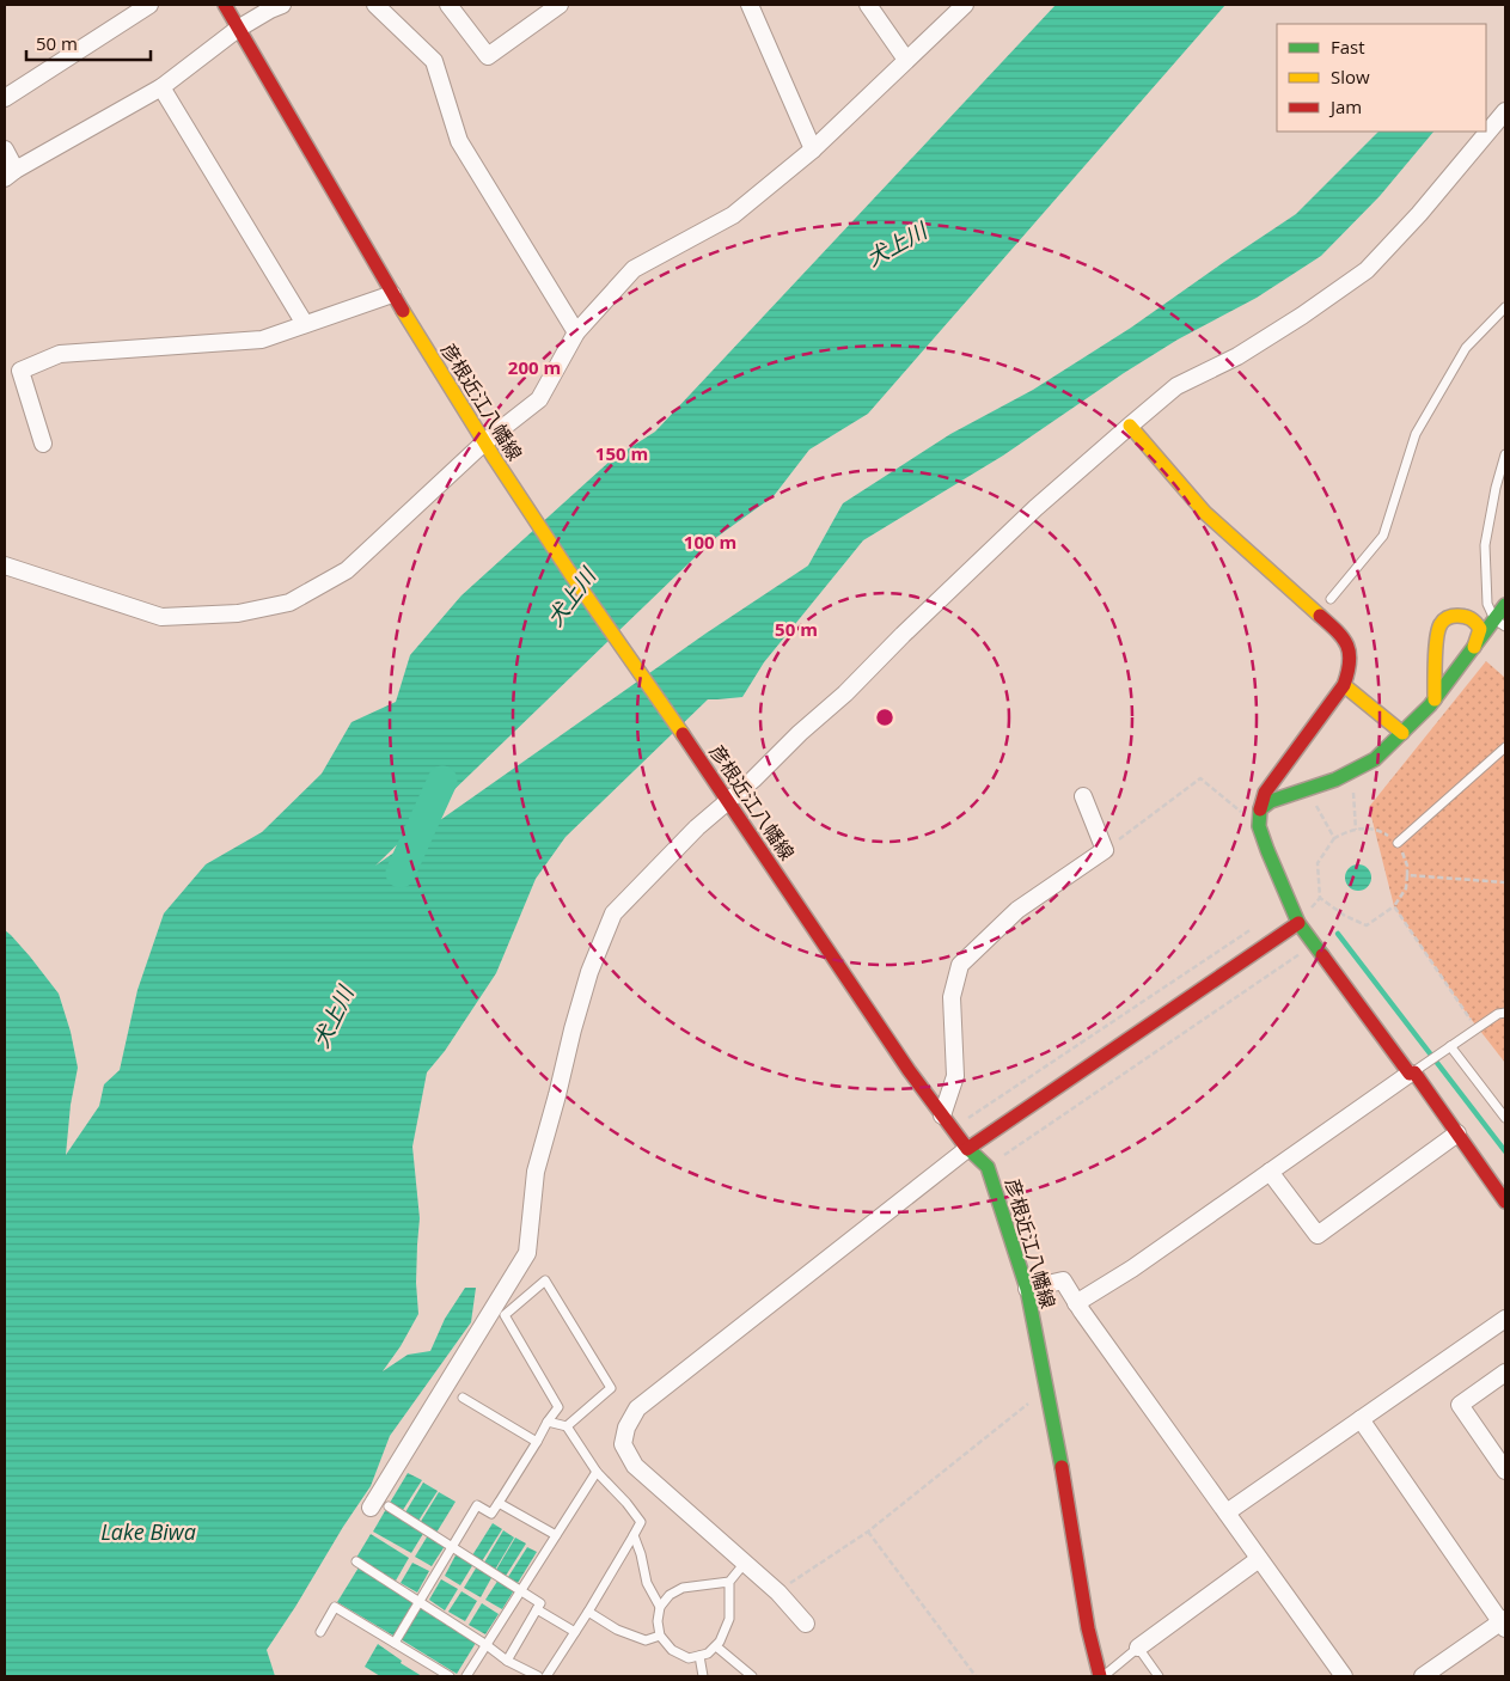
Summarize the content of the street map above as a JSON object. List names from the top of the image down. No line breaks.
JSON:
{"streets":{"street":["彦根近江八幡線"]},"water":["犬上川","Lake Biwa"],"legend":["Fast","Slow","Jam"],"scale_bar":"50 m","rings":["200 m","150 m","100 m","50 m"]}
